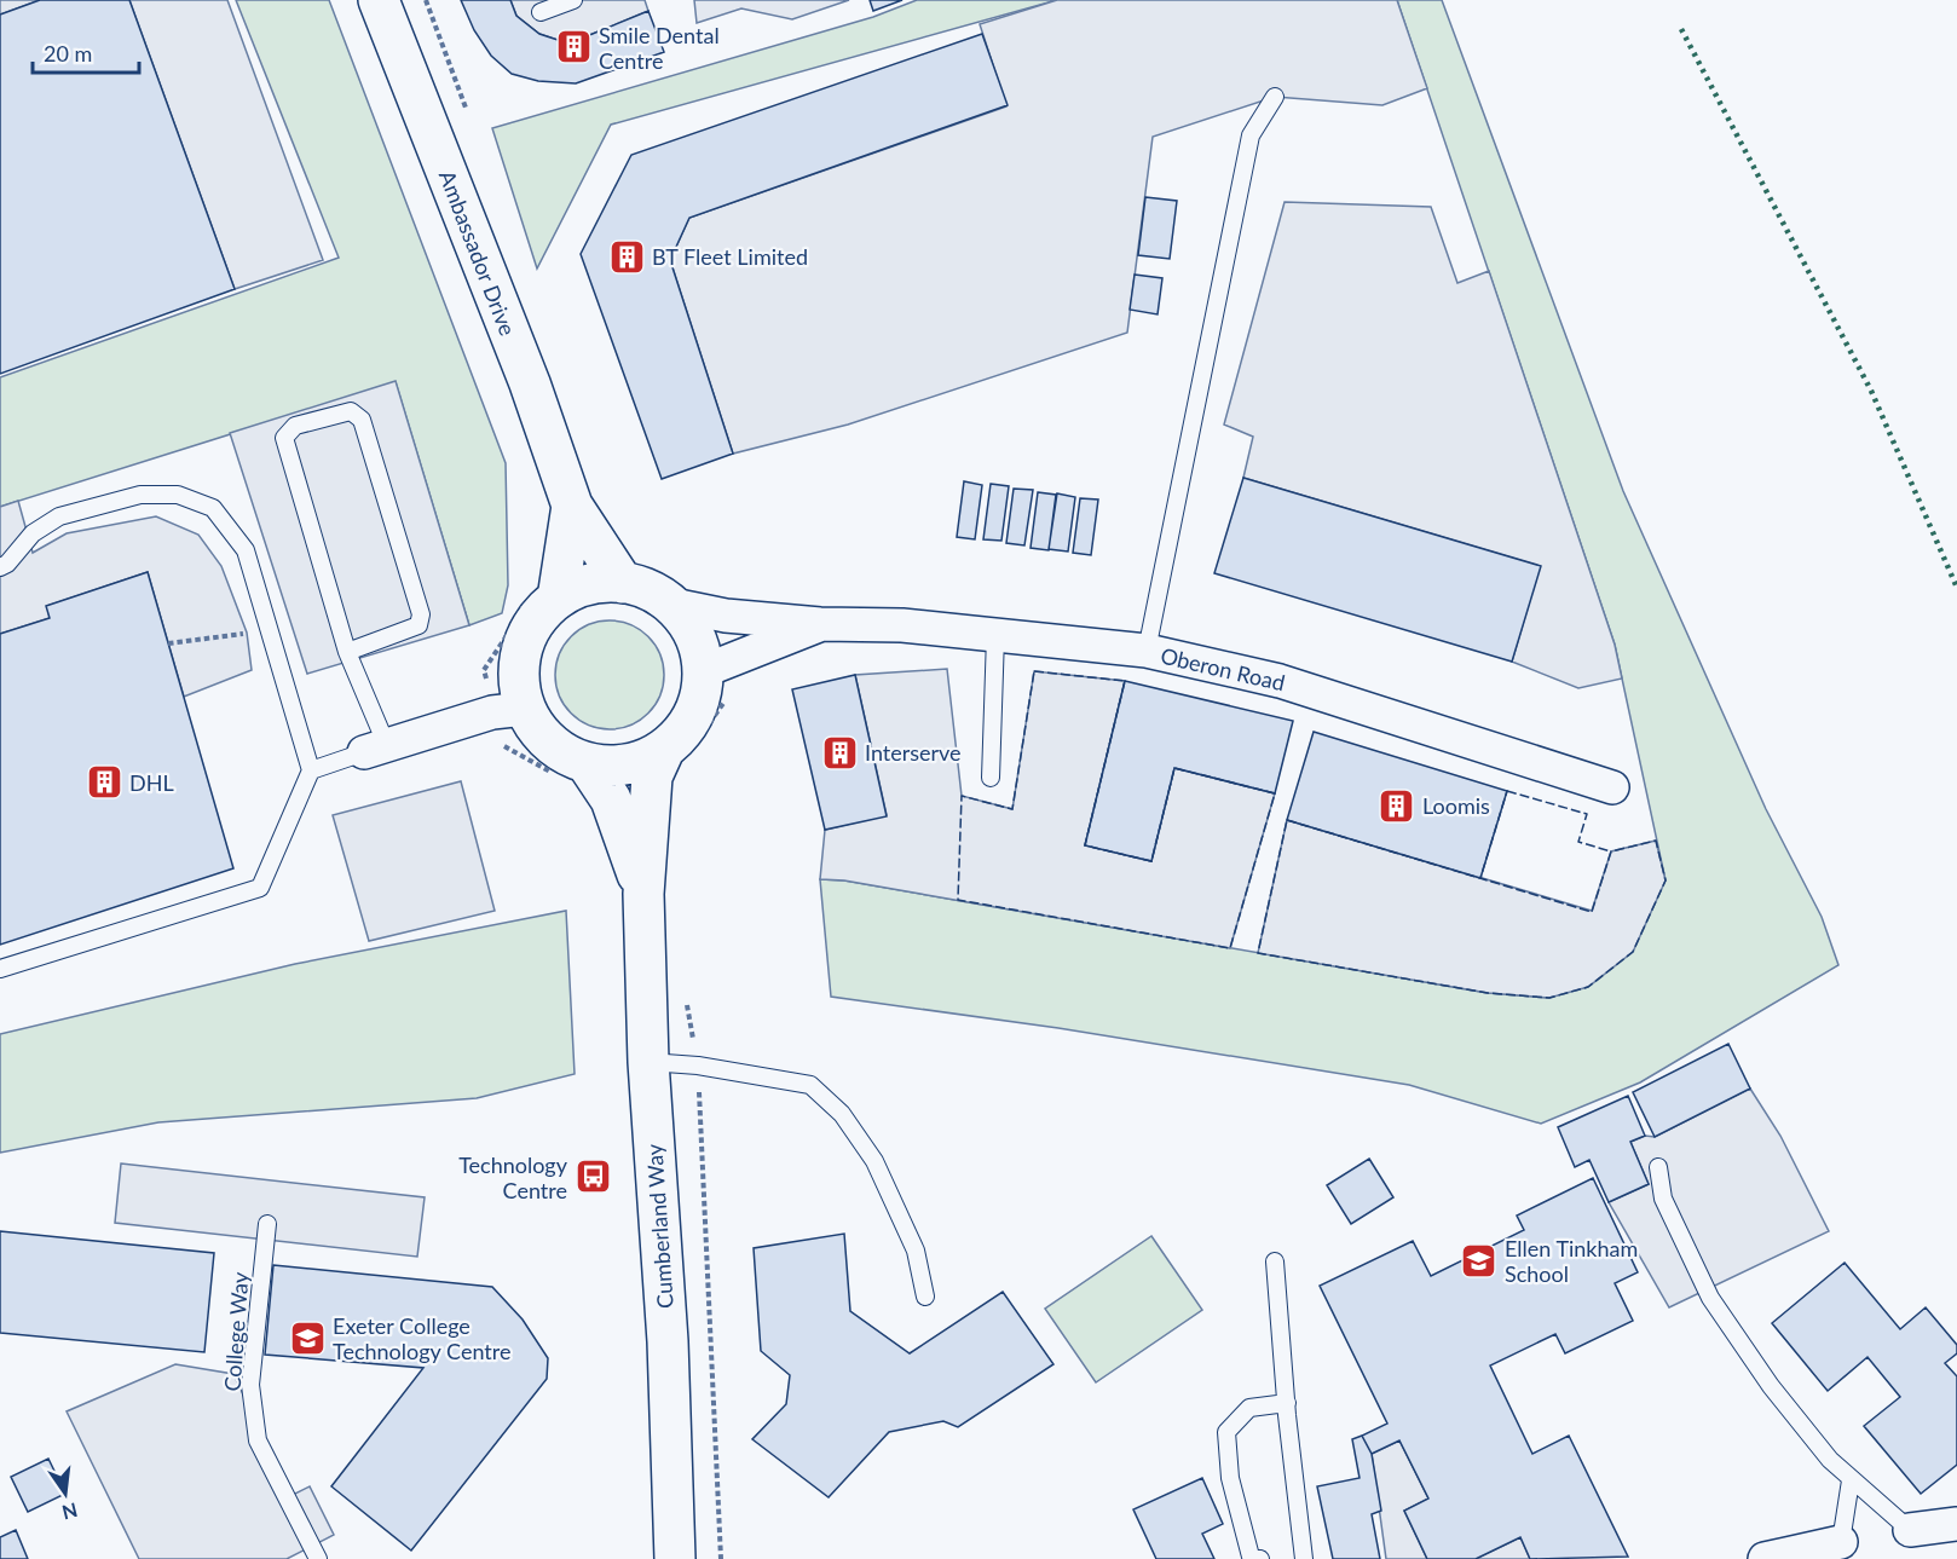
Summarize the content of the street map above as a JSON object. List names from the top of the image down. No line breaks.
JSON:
{"streets":{"main road":["Ambassador Drive","Cumberland Way"],"street":["Oberon Road"],"lane":["College Way"]},"crossings":[["Ambassador Drive","Oberon Road"],["Ambassador Drive","Cumberland Way"],["Oberon Road","Cumberland Way"]],"places":{"building":["Smile Dental Centre","BT Fleet Limited","Interserve","DHL","Loomis"],"bus stop":["Technology Centre"],"school or university":["Ellen Tinkham School","Exeter College Technology Centre"]},"scale_bar":"20 m","north":"bottom"}
